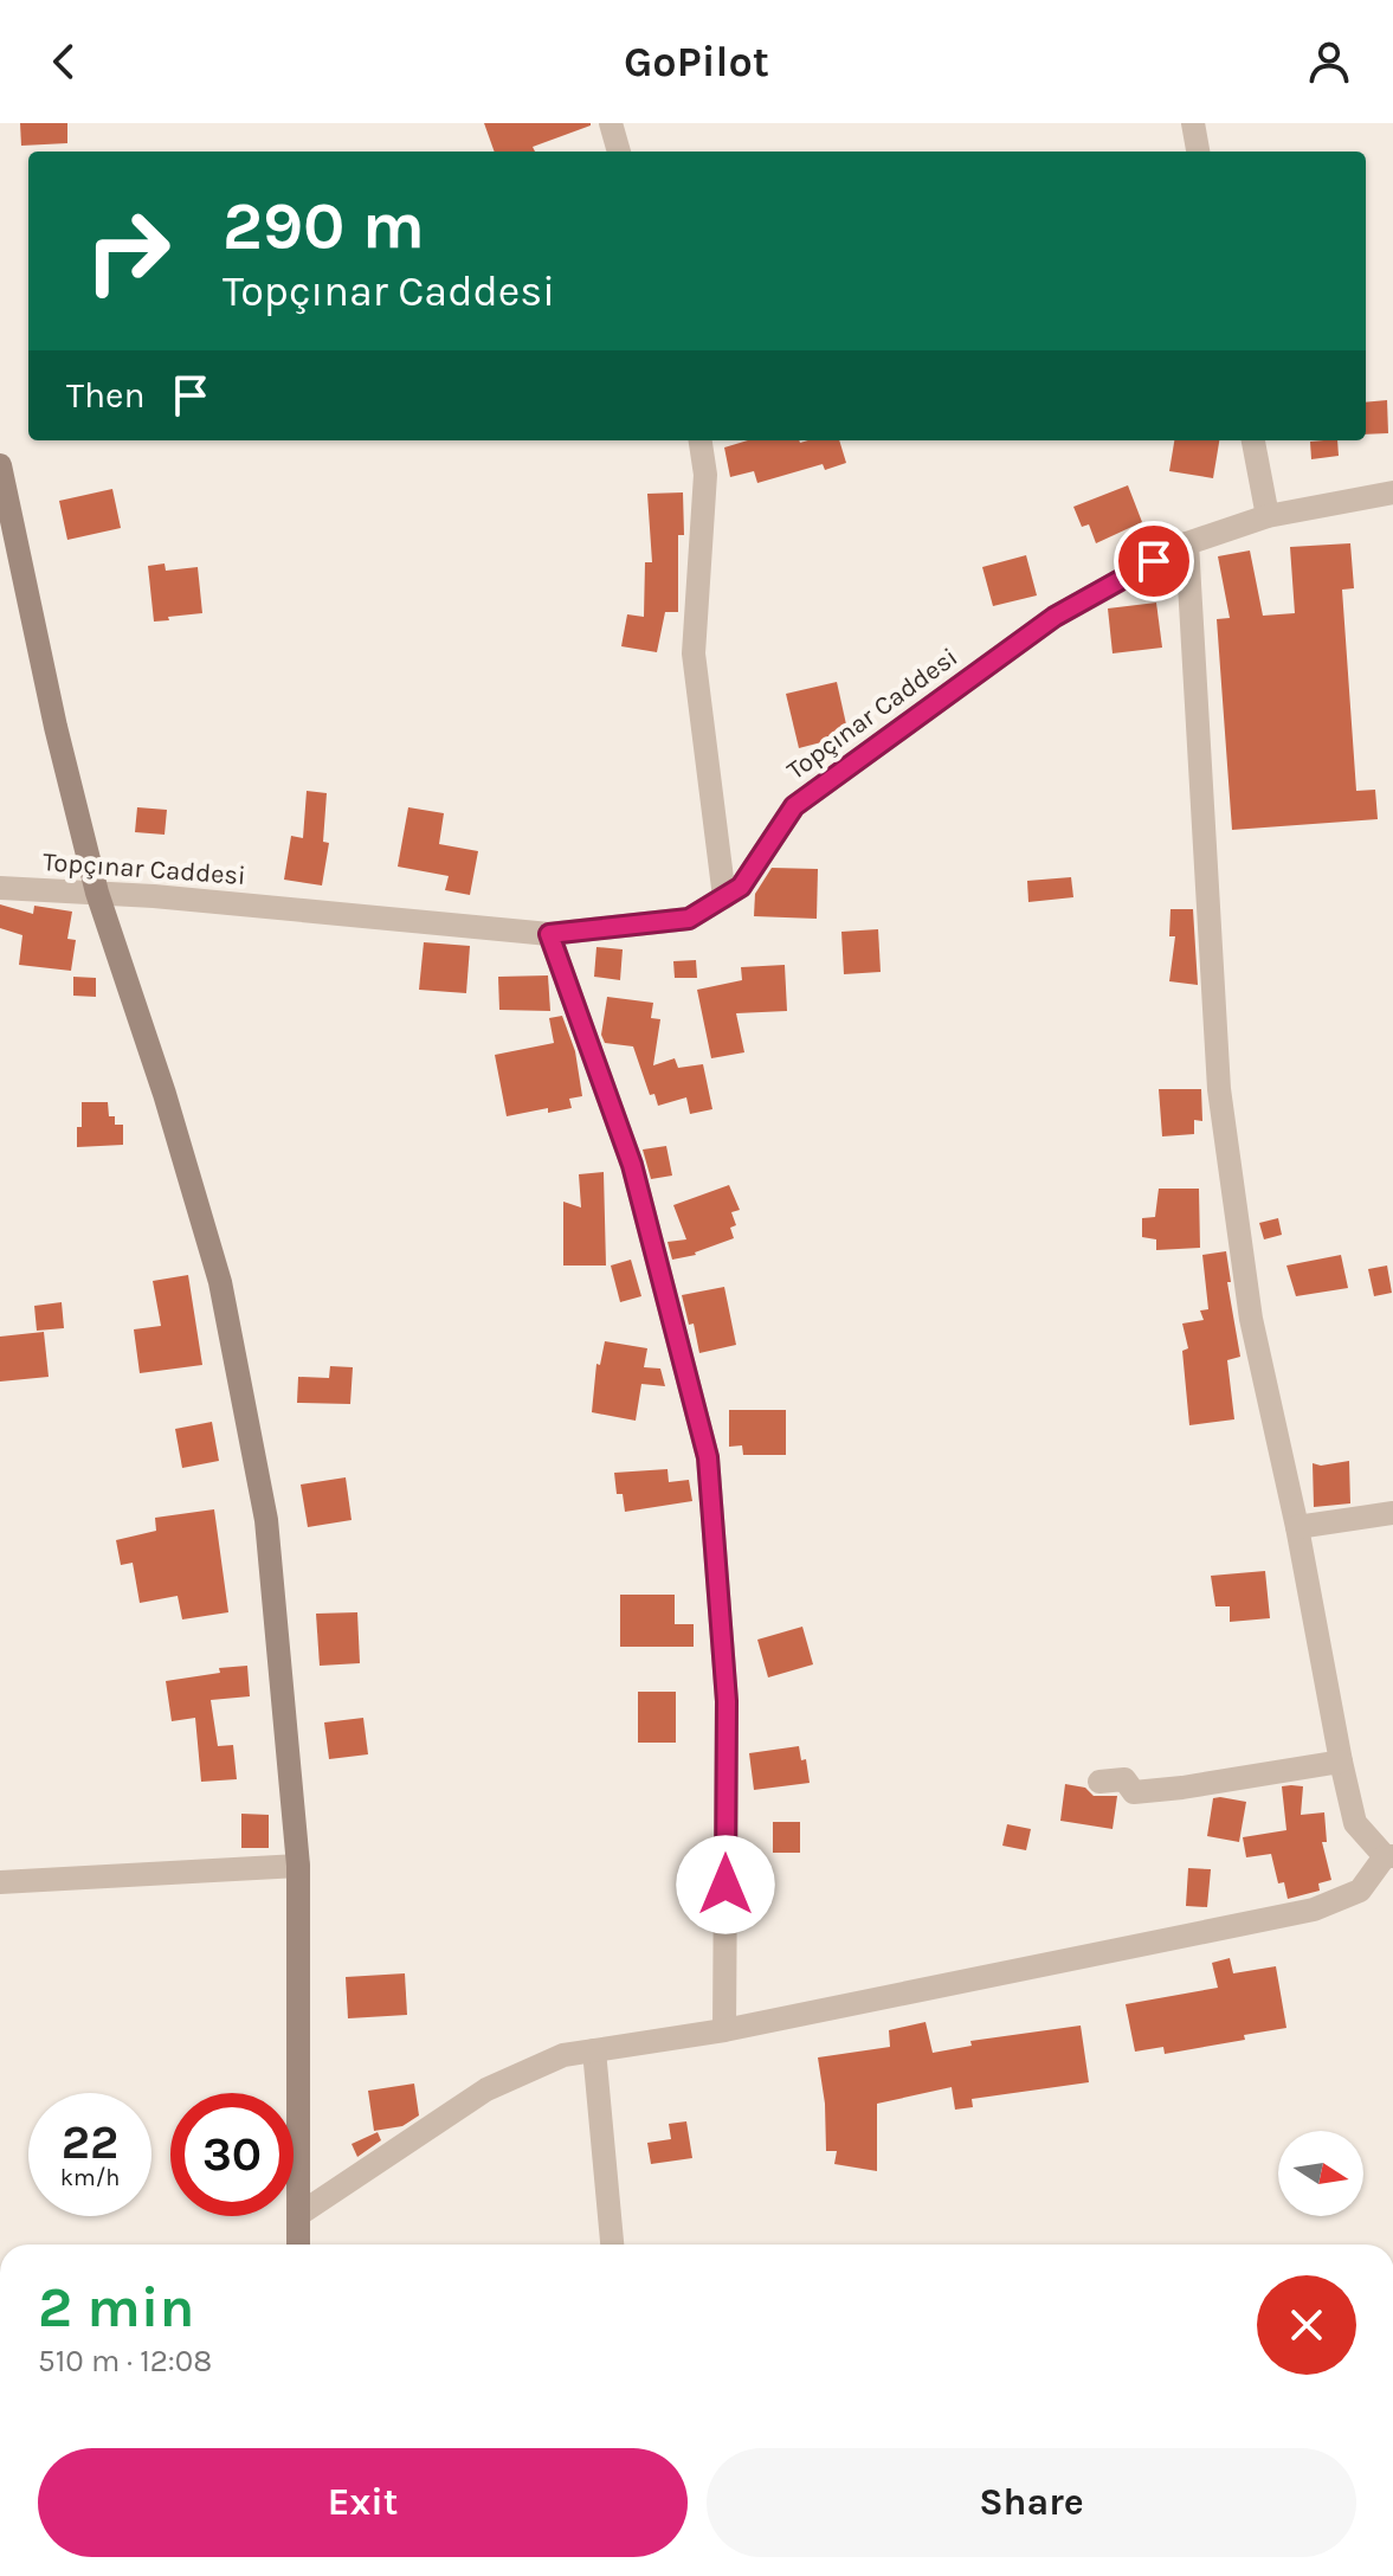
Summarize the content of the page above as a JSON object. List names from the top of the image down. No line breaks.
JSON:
{"streets":{"street":["Topçınar Caddesi"]},"north":"right","page":{"header":"GoPilot","turn":["290 m","Topçınar Caddesi"],"then":"Then","speed":"22 km/h","limit":"30","heading":["2 min","510 m · 12:08"],"buttons":["Exit","Share"]}}
